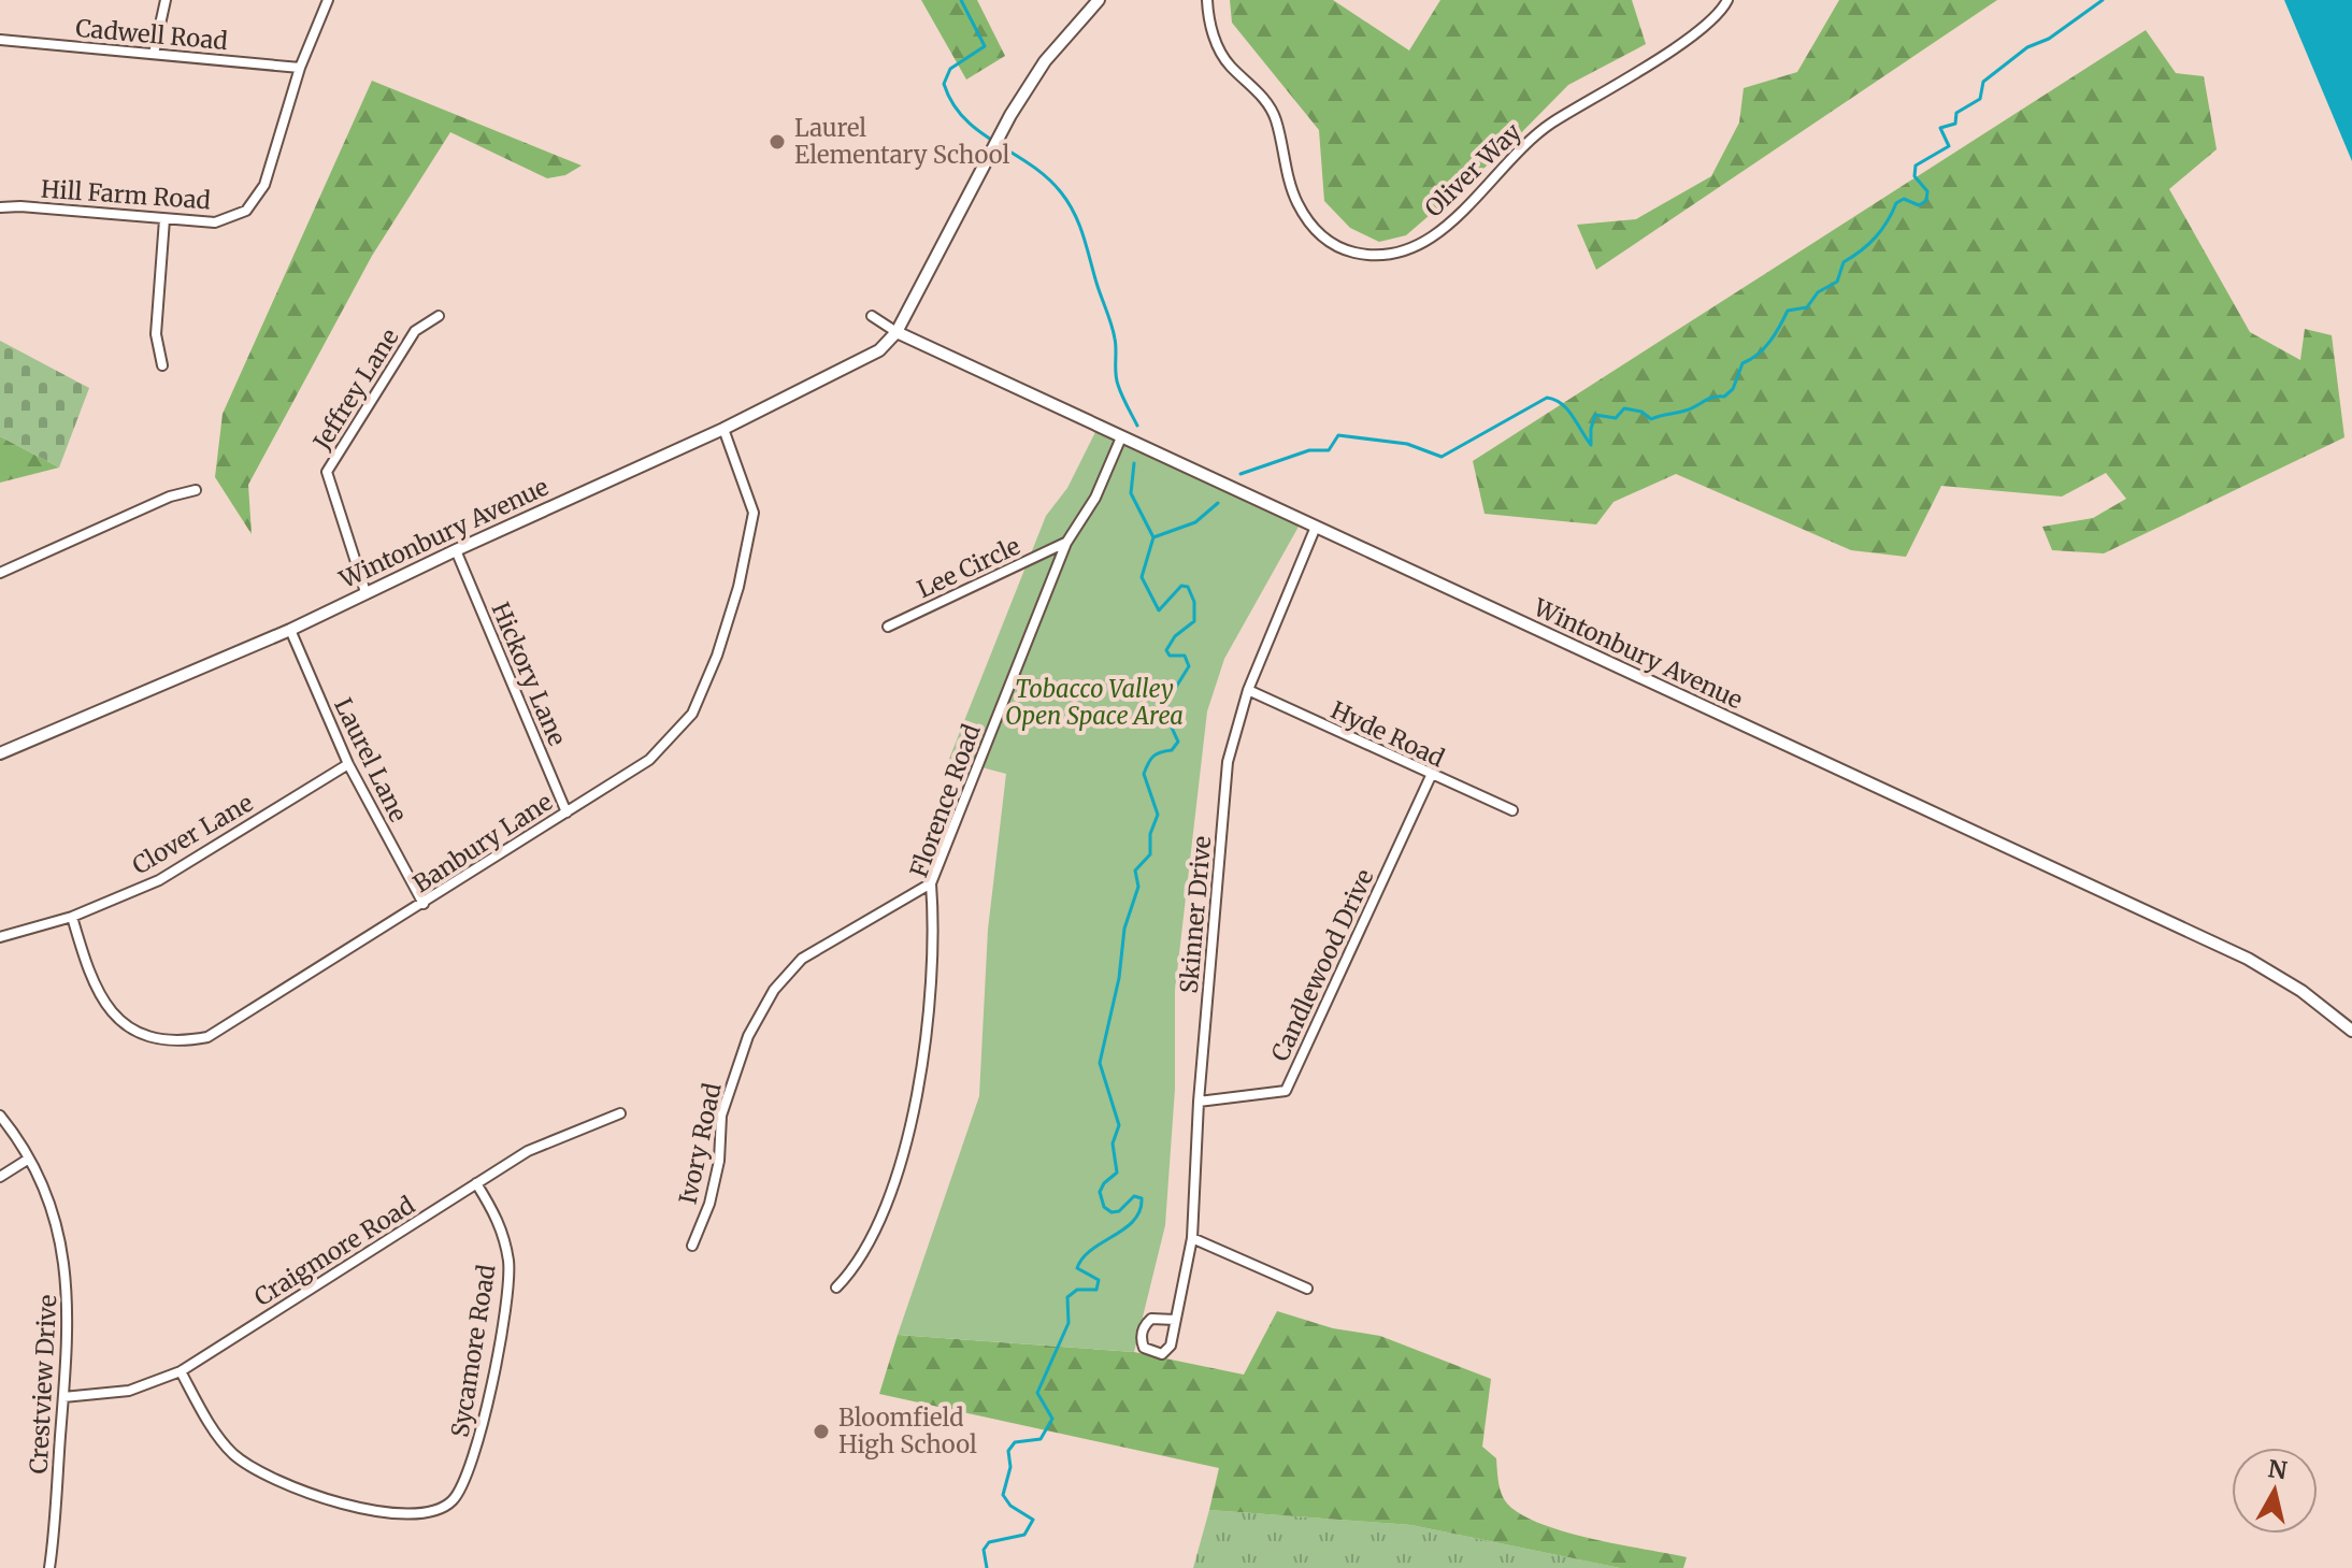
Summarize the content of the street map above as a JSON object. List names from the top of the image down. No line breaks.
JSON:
{"streets":{"street":["Cadwell Road","Oliver Way","Hill Farm Road","Jeffrey Lane","Wintonbury Avenue","Lee Circle","Hickory Lane","Hyde Road","Laurel Lane","Florence Road","Clover Lane","Banbury Lane","Skinner Drive","Candlewood Drive","Ivory Road","Craigmore Road","Sycamore Road","Crestview Drive"]},"crossings":[["Cadwell Road","Hill Farm Road"],["Jeffrey Lane","Wintonbury Avenue"],["Wintonbury Avenue","Hickory Lane"],["Wintonbury Avenue","Laurel Lane"],["Wintonbury Avenue","Florence Road"],["Wintonbury Avenue","Banbury Lane"],["Wintonbury Avenue","Skinner Drive"],["Lee Circle","Florence Road"],["Hickory Lane","Banbury Lane"],["Hyde Road","Skinner Drive"],["Hyde Road","Candlewood Drive"],["Laurel Lane","Clover Lane"],["Laurel Lane","Banbury Lane"],["Florence Road","Ivory Road"],["Clover Lane","Banbury Lane"],["Skinner Drive","Candlewood Drive"],["Craigmore Road","Sycamore Road"],["Craigmore Road","Crestview Drive"]],"parks":["Tobacco Valley Open Space Area"],"places":["Laurel Elementary School","Bloomfield High School"],"north":"top"}
